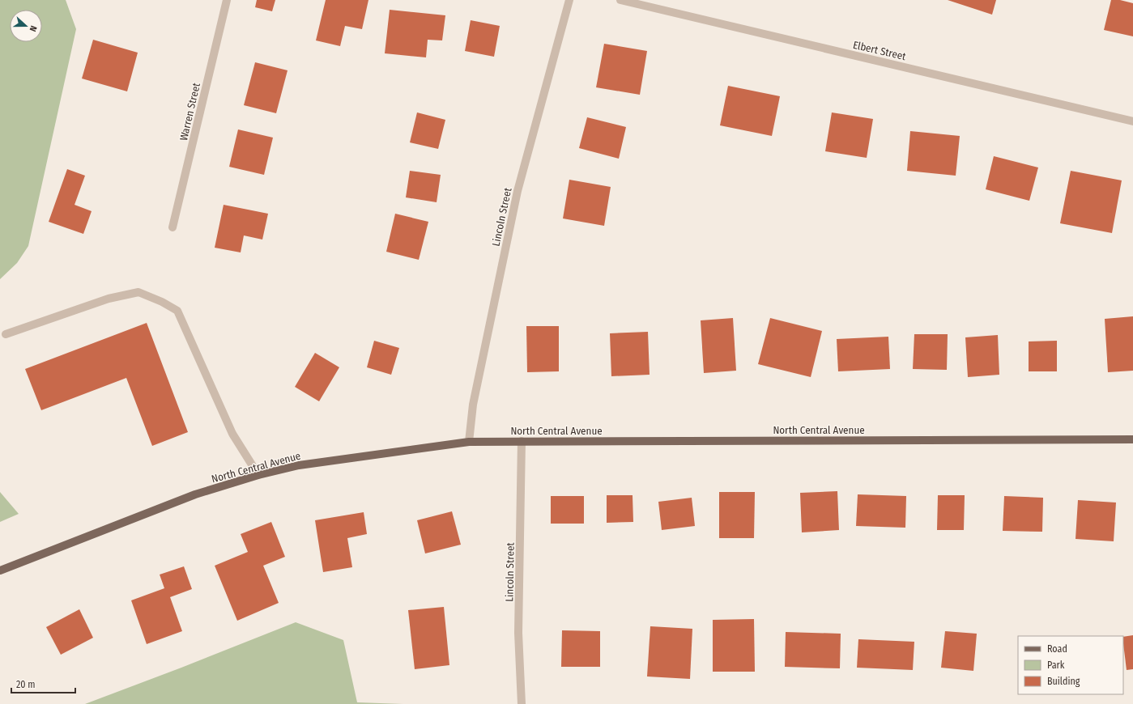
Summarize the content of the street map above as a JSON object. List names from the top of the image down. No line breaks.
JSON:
{"streets":{"main road":["North Central Avenue"],"street":["Elbert Street","Warren Street","Lincoln Street"]},"crossings":[["Lincoln Street","North Central Avenue"]],"legend":["Road","Park","Building"],"scale_bar":"20 m","north":"right"}
